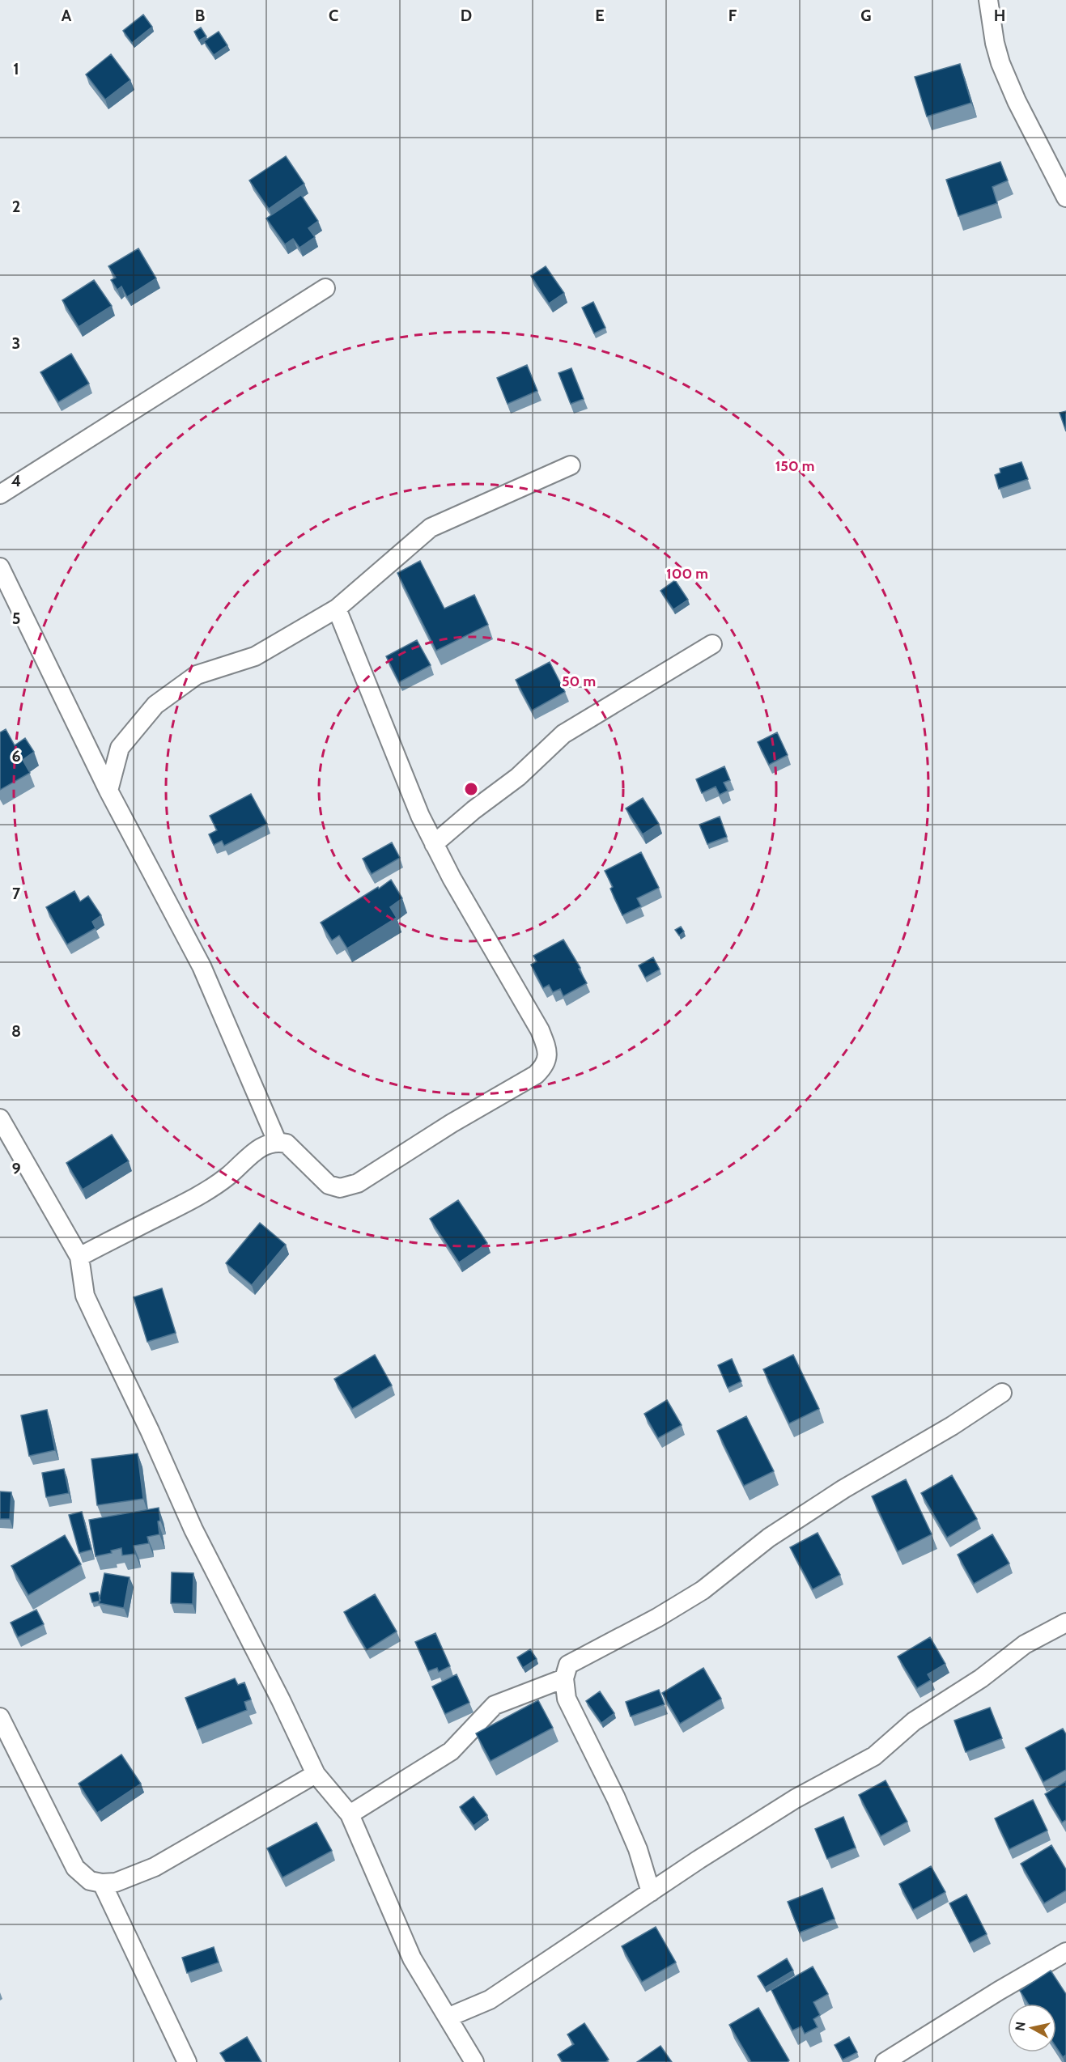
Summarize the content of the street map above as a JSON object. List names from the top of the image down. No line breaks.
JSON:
{"north":"left","grid":{"columns":["A","B","C","D","E","F","G","H"],"rows":["1","2","3","4","5","6","7","8","9"]},"rings":["150 m","100 m","50 m"]}
